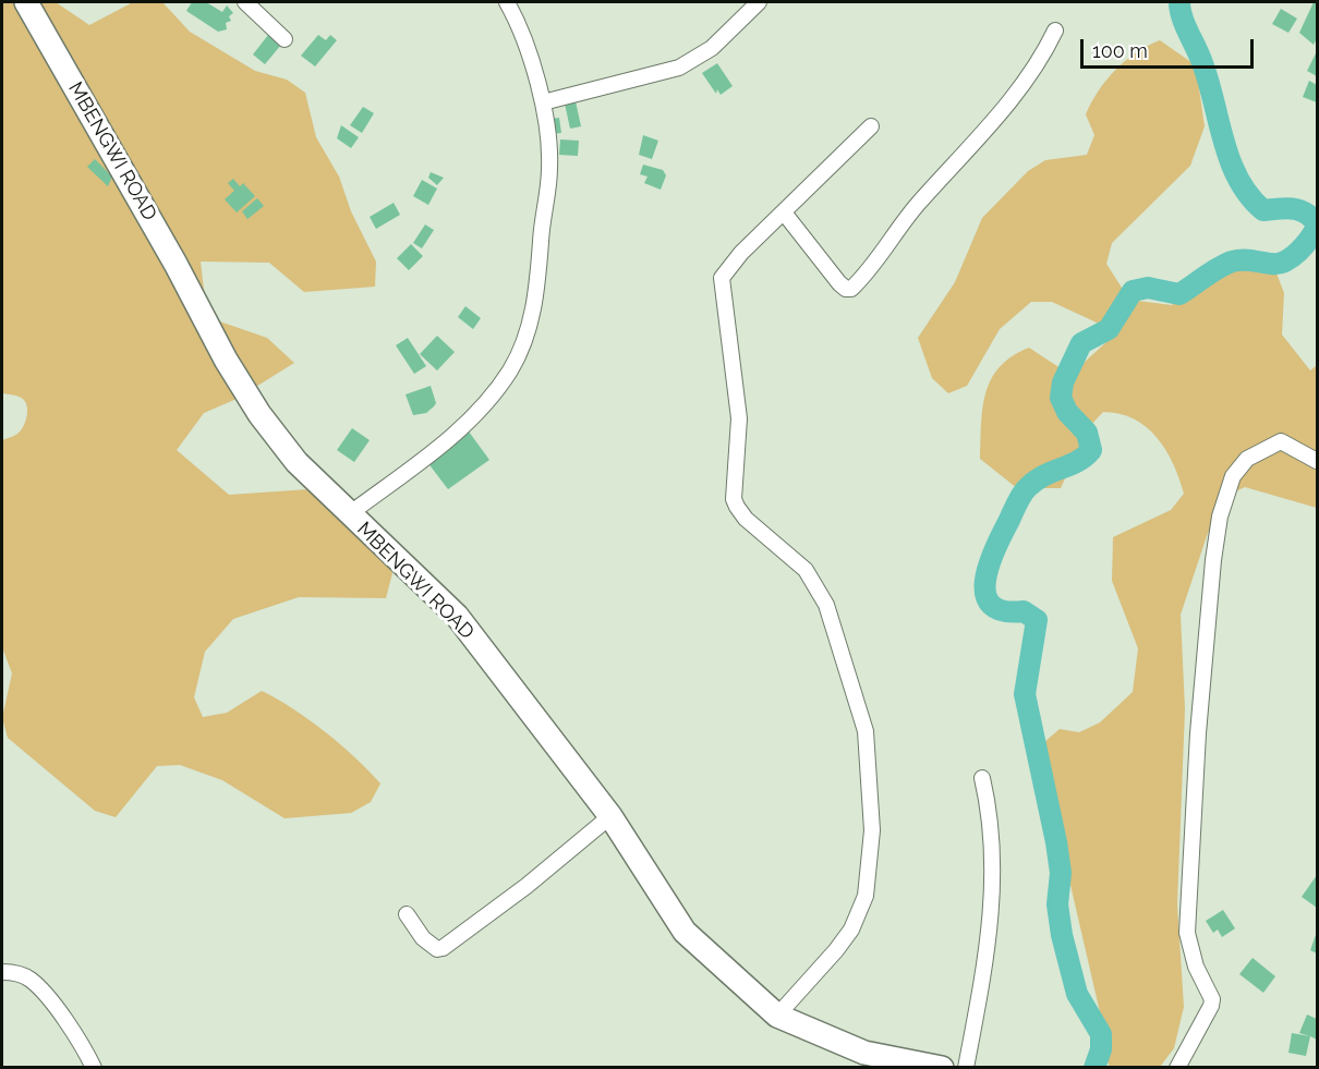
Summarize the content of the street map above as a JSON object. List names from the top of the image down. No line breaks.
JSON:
{"streets":{"main road":["MBENGWI ROAD"]},"scale_bar":"100 m"}
